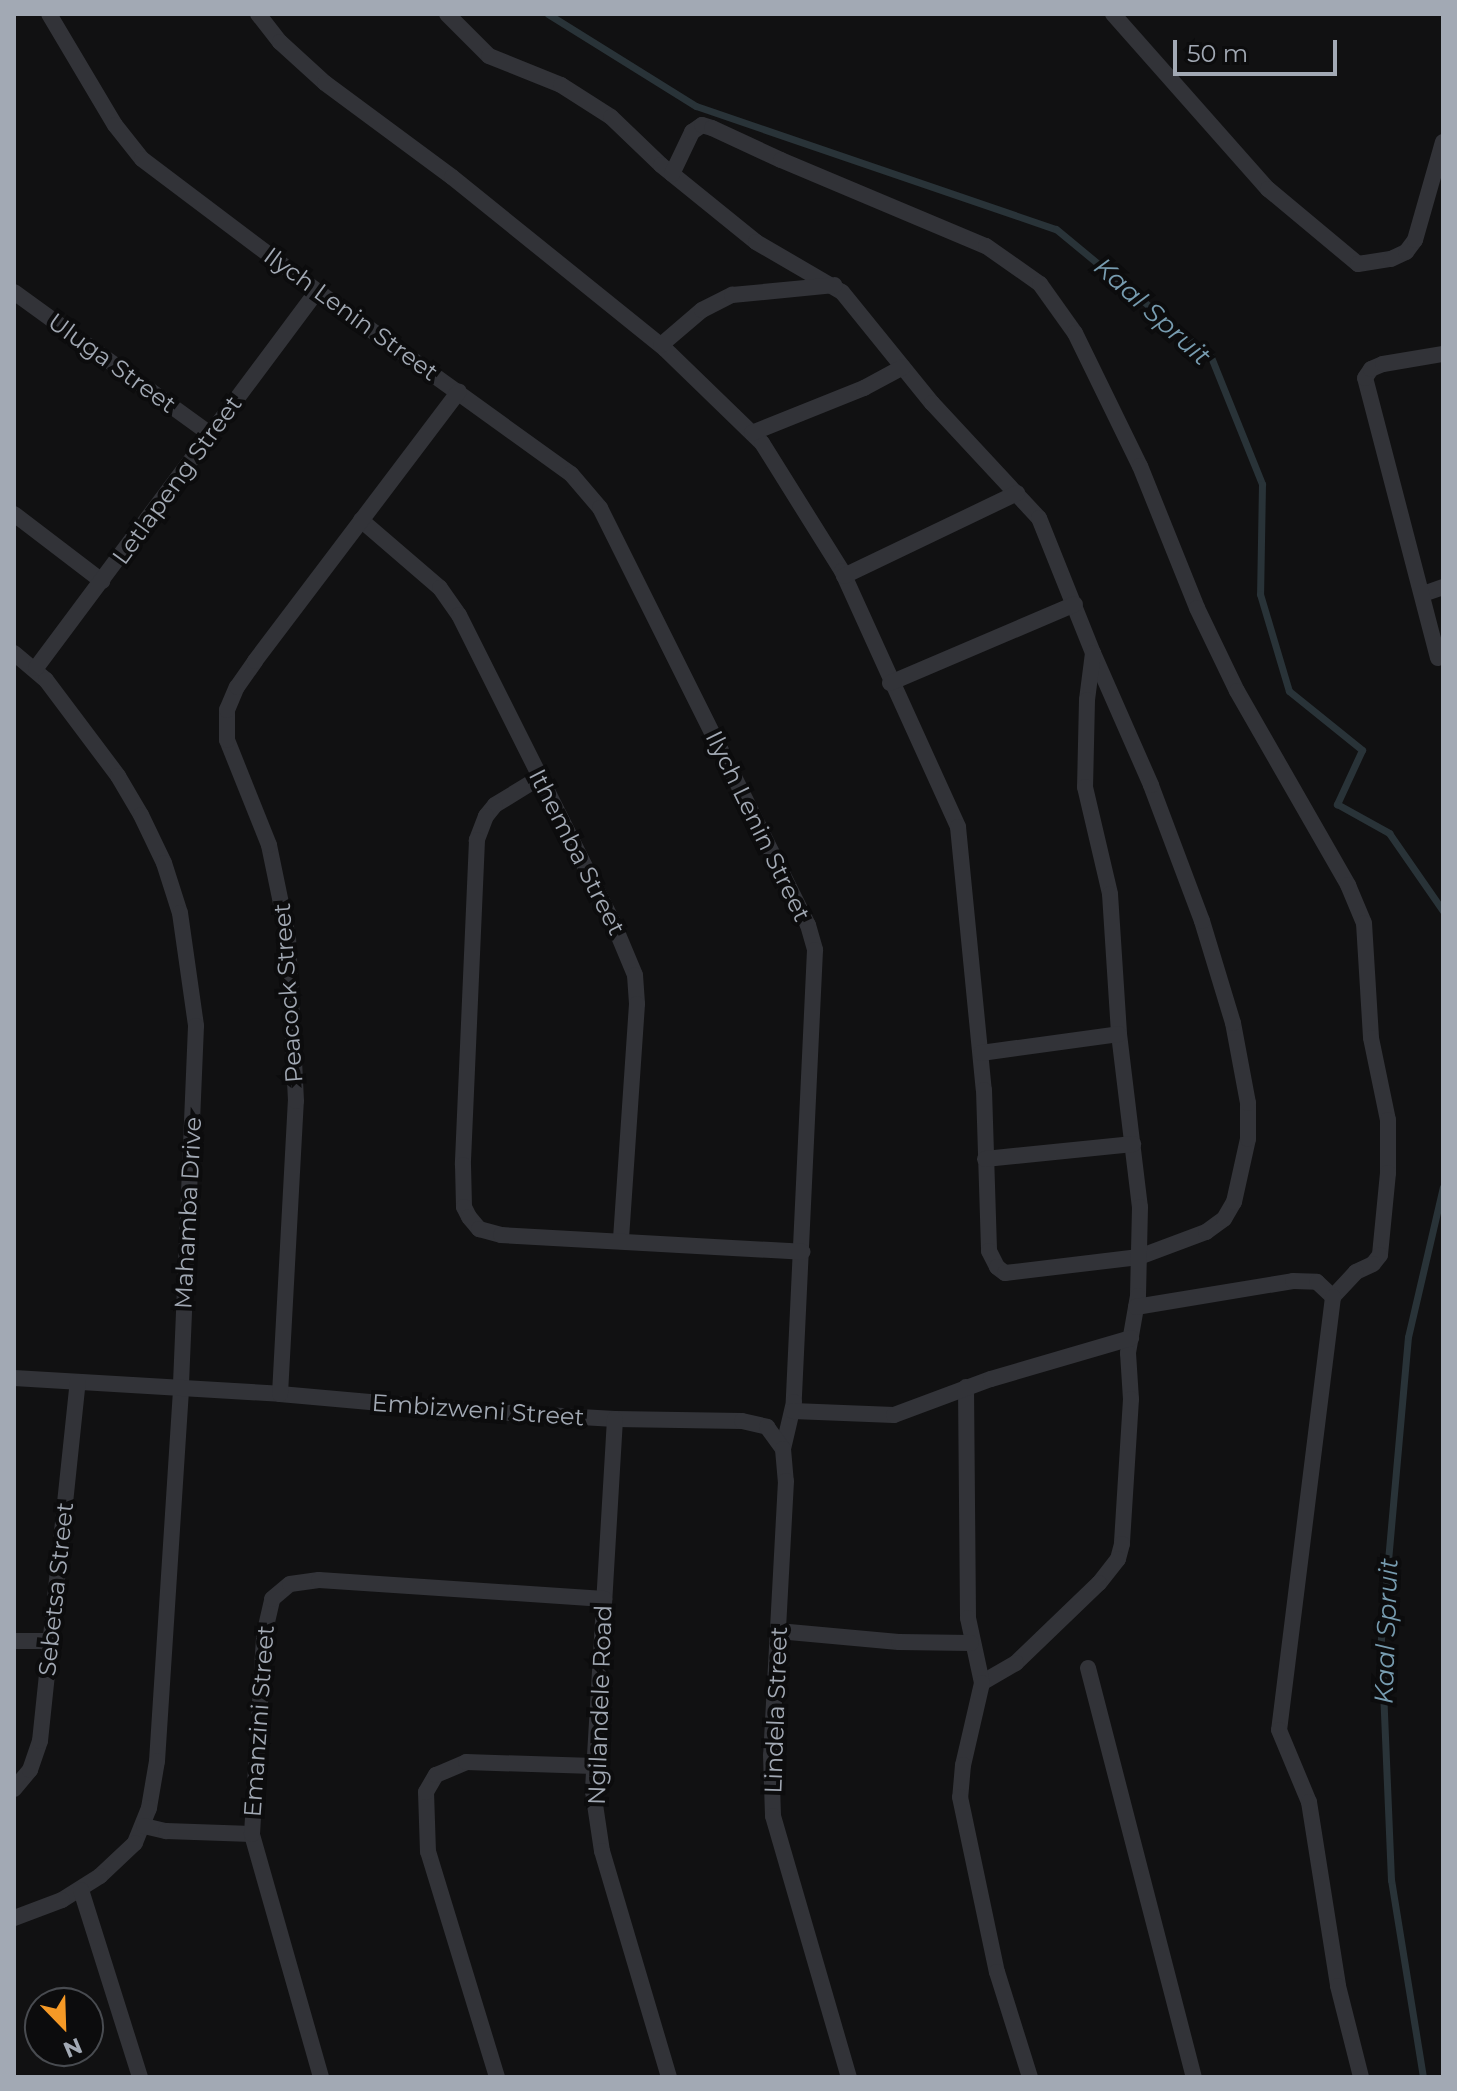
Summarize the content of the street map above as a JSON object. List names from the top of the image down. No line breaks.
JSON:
{"streets":{"street":["Ilych Lenin Street","Uluga Street","Letlapeng Street","Ithemba Street","Peacock Street","Mahamba Drive","Embizweni Street","Sebetsa Street","Ngilandele Road","Lindela Street","Emanzini Street"]},"crossings":[["Ilych Lenin Street","Letlapeng Street"],["Ilych Lenin Street","Peacock Street"],["Ilych Lenin Street","Lindela Street"],["Uluga Street","Letlapeng Street"],["Letlapeng Street","Mahamba Drive"],["Ithemba Street","Peacock Street"],["Peacock Street","Embizweni Street"],["Mahamba Drive","Embizweni Street"],["Embizweni Street","Sebetsa Street"],["Embizweni Street","Ngilandele Road"],["Embizweni Street","Lindela Street"],["Ngilandele Road","Emanzini Street"]],"water":["Kaal Spruit"],"scale_bar":"50 m","north":"bottom right"}
